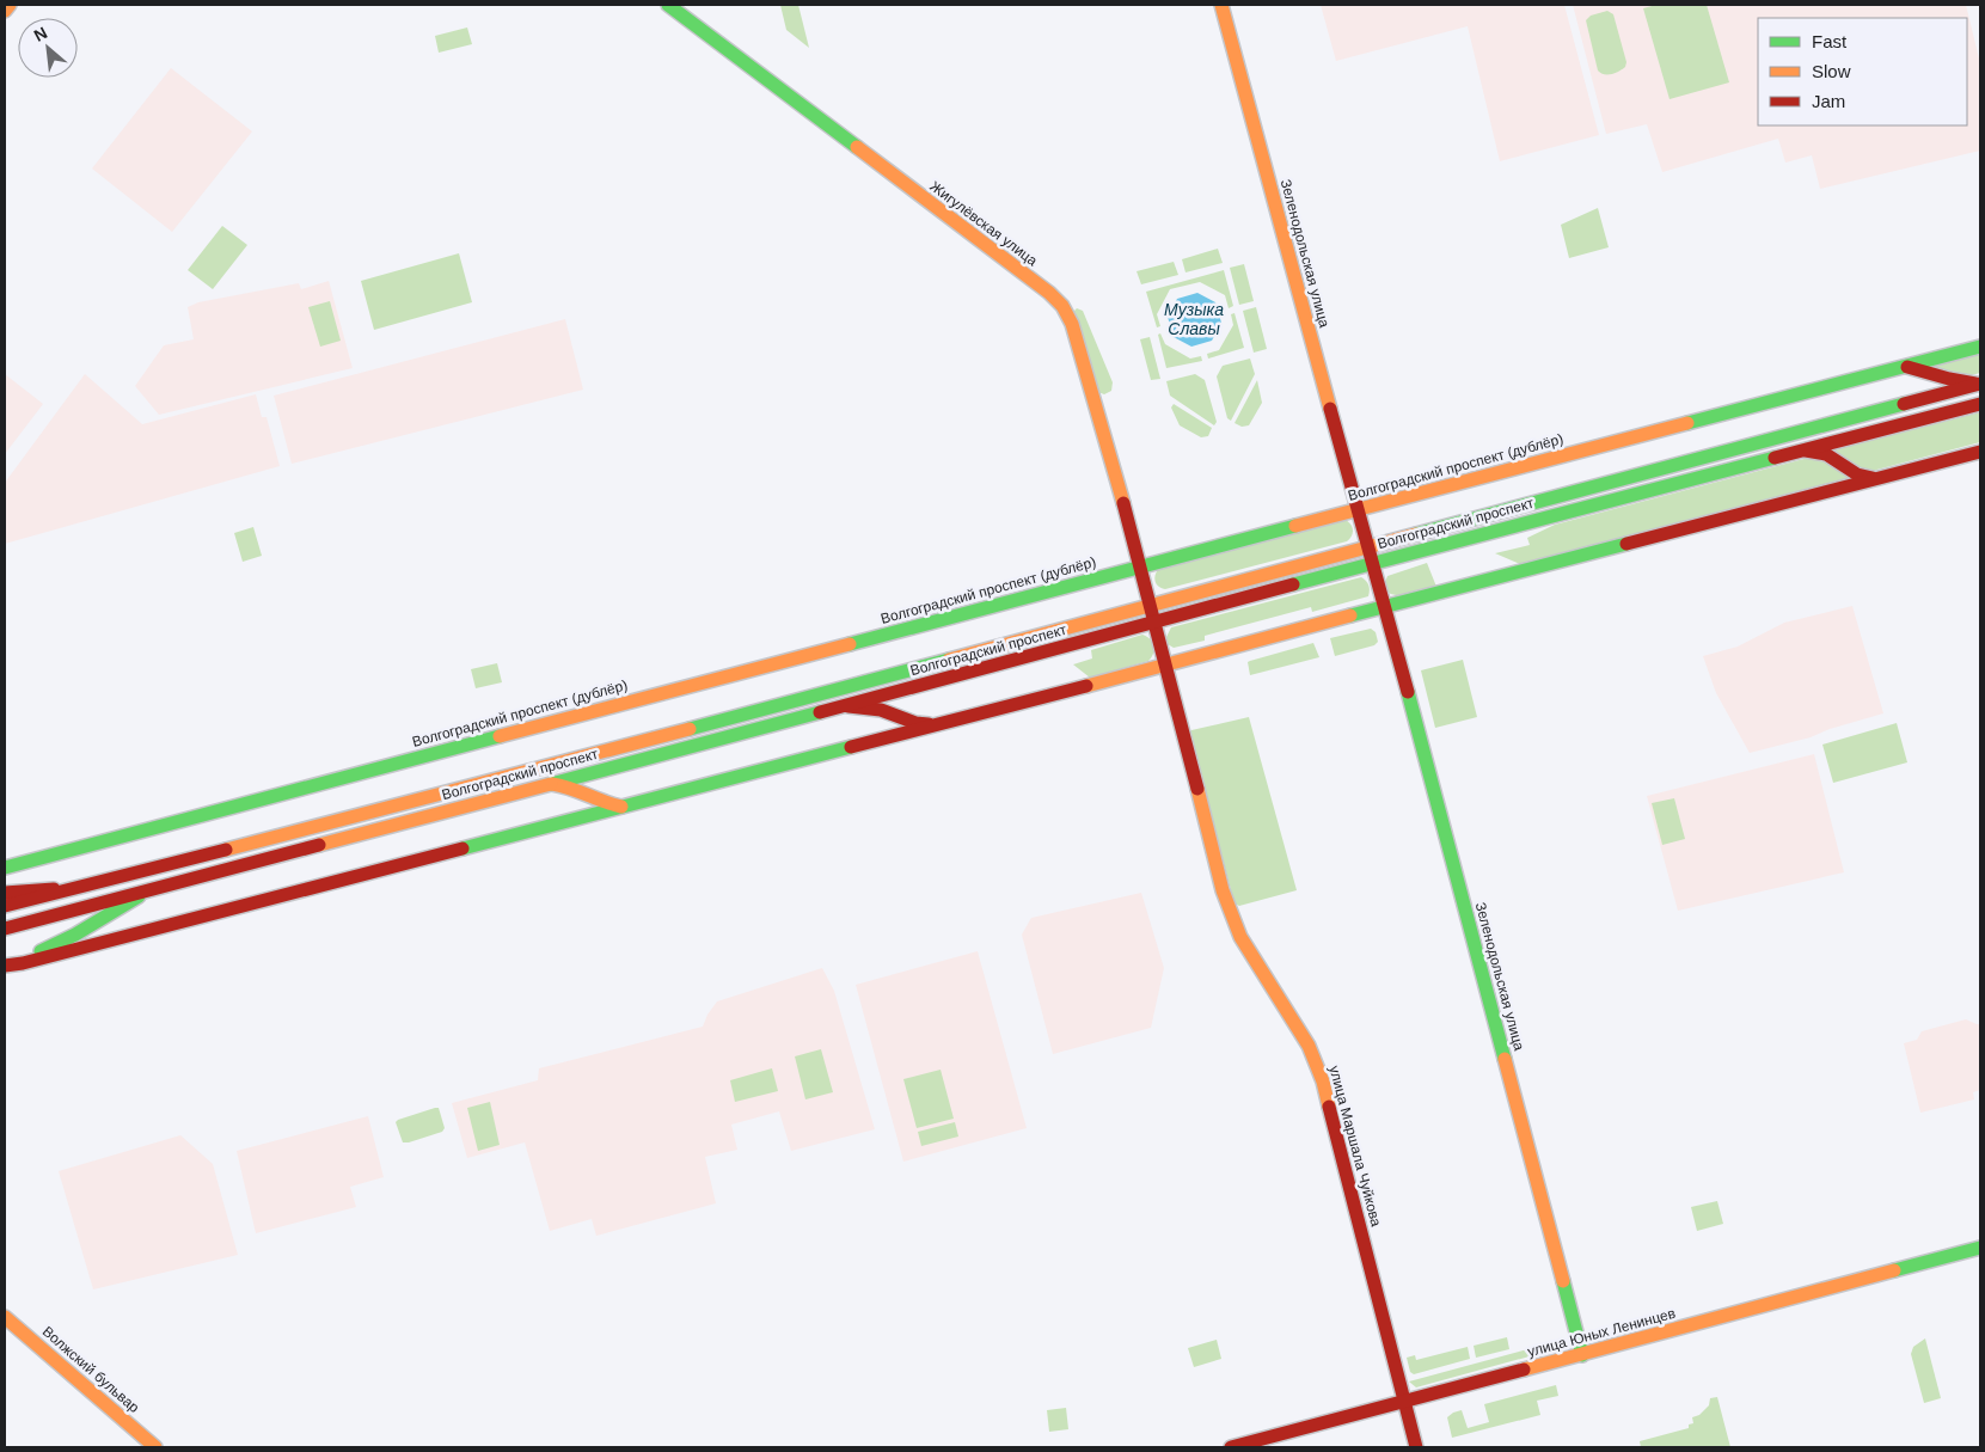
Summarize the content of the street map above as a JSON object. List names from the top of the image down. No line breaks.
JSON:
{"streets":{"street":["Жигулёвская улица","Зеленодольская улица","Волгоградский проспект (дублёр)","Волгоградский проспект","улица Маршала Чуйкова","улица Юных Ленинцев","Волжский бульвар"]},"crossings":[["Жигулёвская улица","Волгоградский проспект (дублёр)"],["Жигулёвская улица","Волгоградский проспект"],["Жигулёвская улица","улица Маршала Чуйкова"],["Зеленодольская улица","Волгоградский проспект (дублёр)"],["Зеленодольская улица","Волгоградский проспект"],["Зеленодольская улица","улица Юных Ленинцев"],["Волгоградский проспект","улица Маршала Чуйкова"],["улица Маршала Чуйкова","улица Юных Ленинцев"]],"water":["Музыка Славы"],"legend":["Fast","Slow","Jam"],"north":"top left"}
